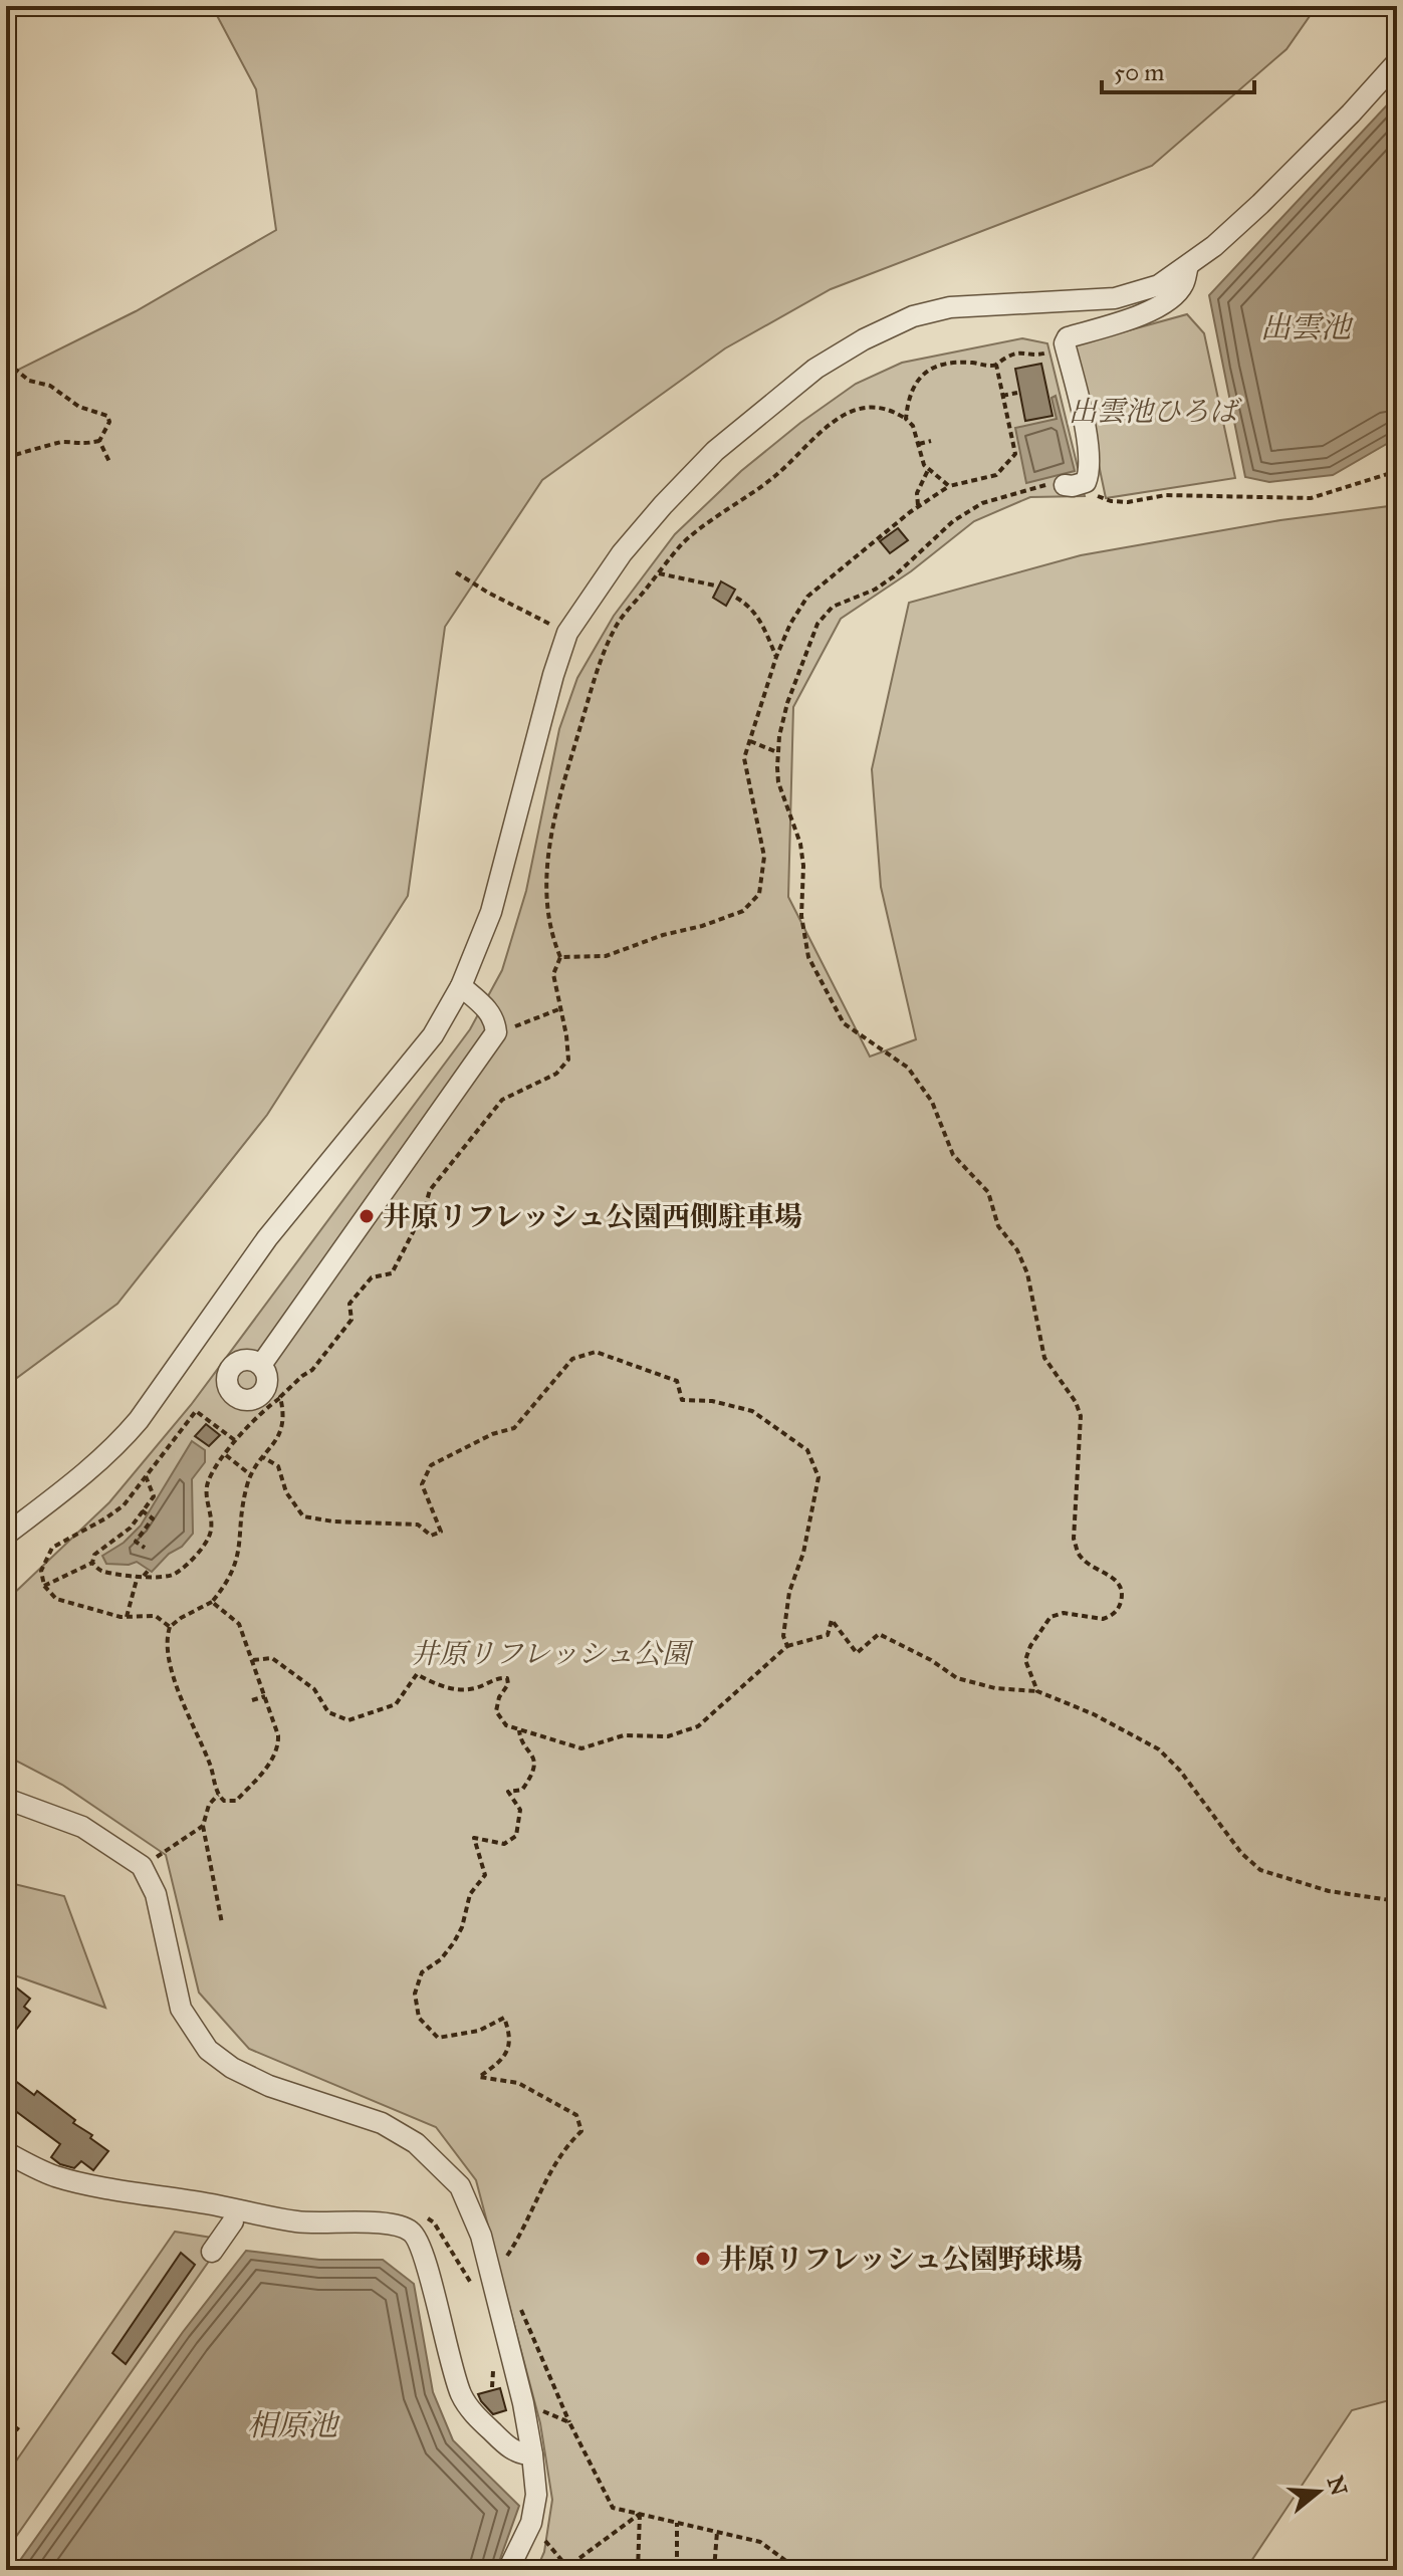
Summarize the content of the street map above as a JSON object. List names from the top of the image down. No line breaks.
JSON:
{"water":["出雲池","相原池"],"parks":["出雲池ひろば","井原リフレッシュ公園"],"places":["井原リフレッシュ公園西側駐車場","井原リフレッシュ公園野球場"],"scale_bar":"50 m","north":"right"}
